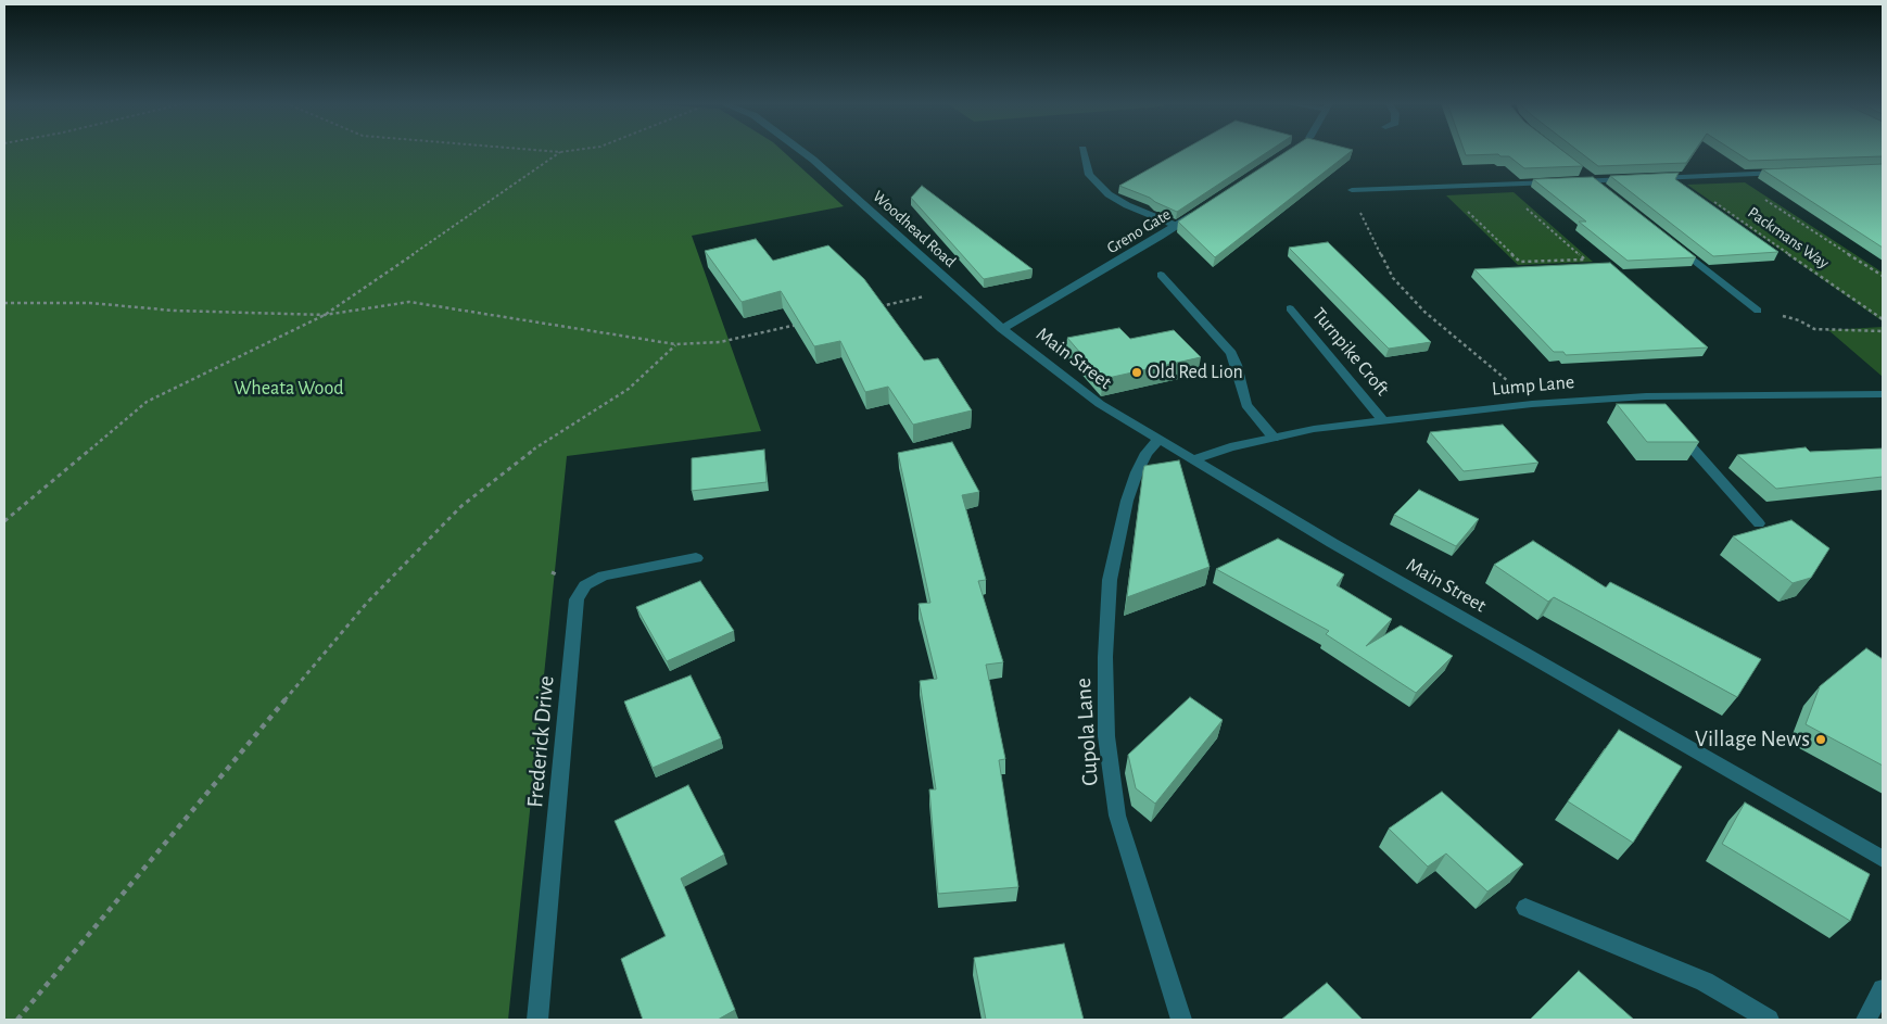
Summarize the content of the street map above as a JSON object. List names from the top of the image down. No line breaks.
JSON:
{"streets":{"street":["Woodhead Road","Greno Gate","Turnpike Croft","Main Street","Lump Lane","Cupola Lane","Frederick Drive"],"path":["Packmans Way"]},"crossings":[["Woodhead Road","Greno Gate"],["Woodhead Road","Main Street"],["Greno Gate","Main Street"],["Turnpike Croft","Lump Lane"],["Main Street","Lump Lane"],["Main Street","Cupola Lane"]],"parks":["Wheata Wood"],"places":["Old Red Lion","Village News"]}
